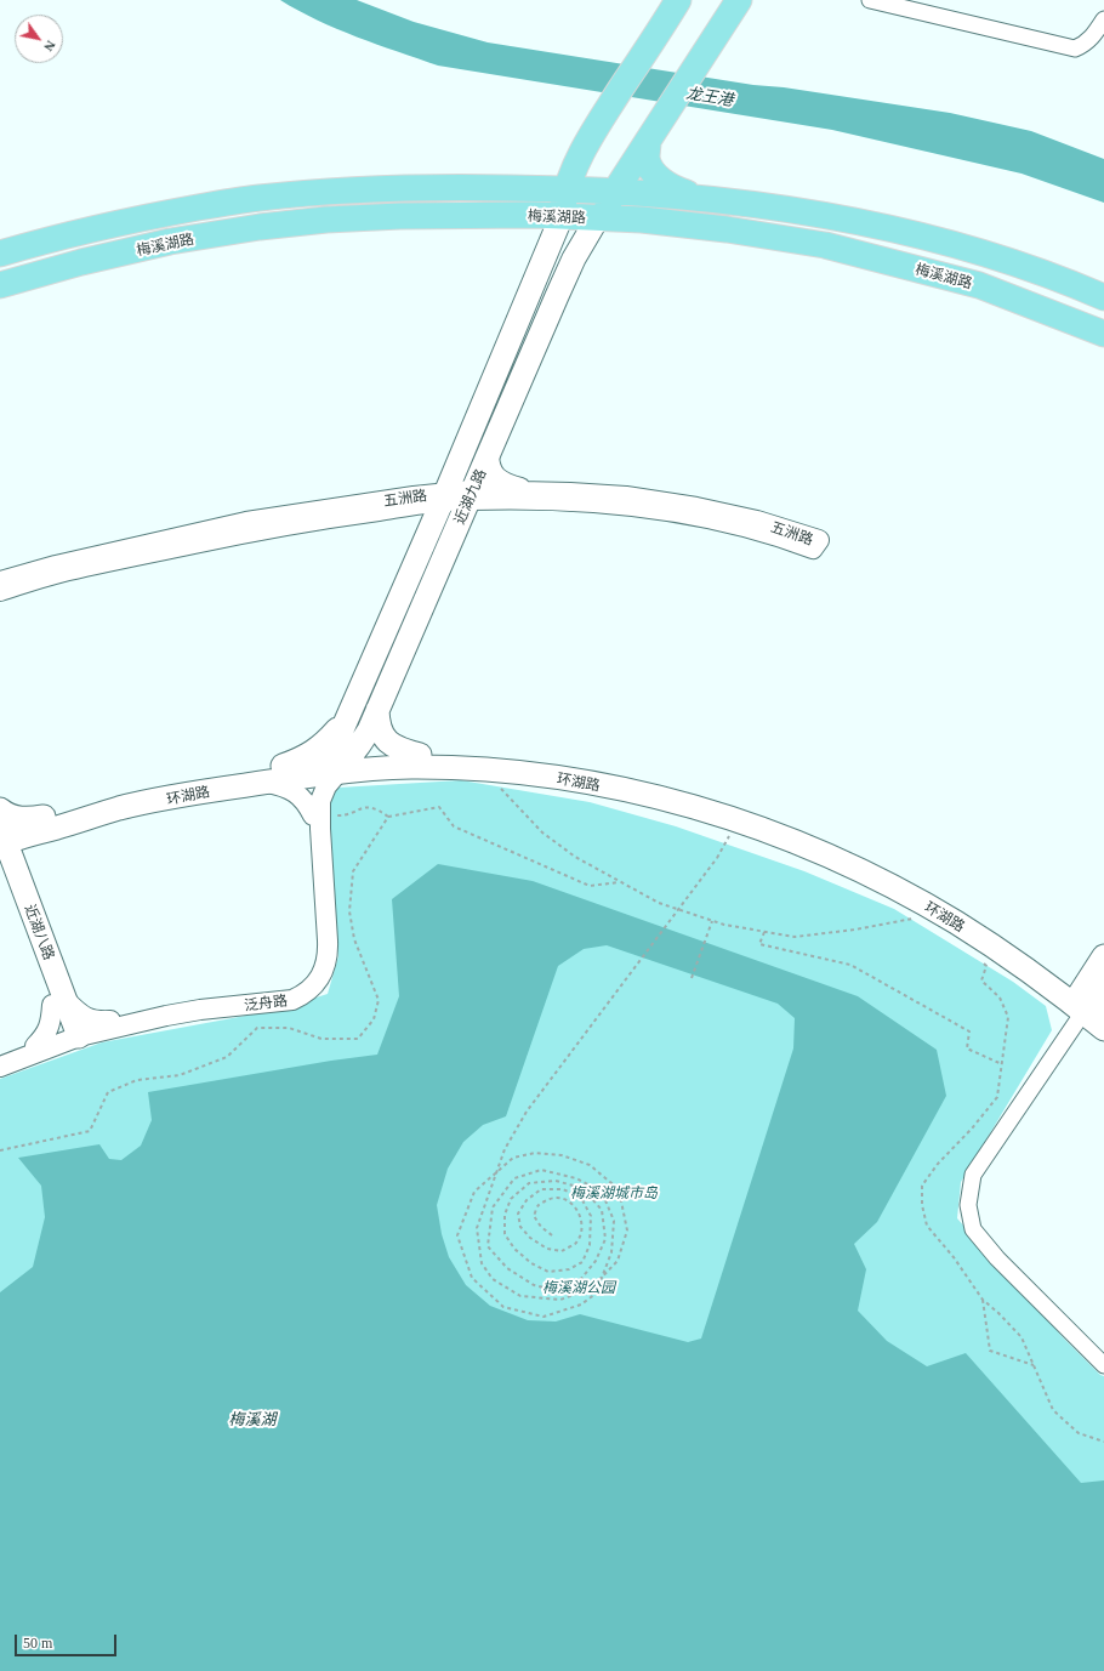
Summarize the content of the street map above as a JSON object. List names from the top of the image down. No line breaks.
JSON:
{"streets":{"main road":["梅溪湖路","近湖九路","环湖路","近湖八路"],"street":["五洲路","泛舟路"]},"crossings":[["梅溪湖路","近湖九路"],["近湖九路","五洲路"],["近湖九路","环湖路"],["近湖九路","泛舟路"],["环湖路","近湖八路"],["环湖路","泛舟路"],["近湖八路","泛舟路"]],"water":["龙王港","梅溪湖"],"parks":["梅溪湖城市岛","梅溪湖公园"],"scale_bar":"50 m","north":"bottom right"}
